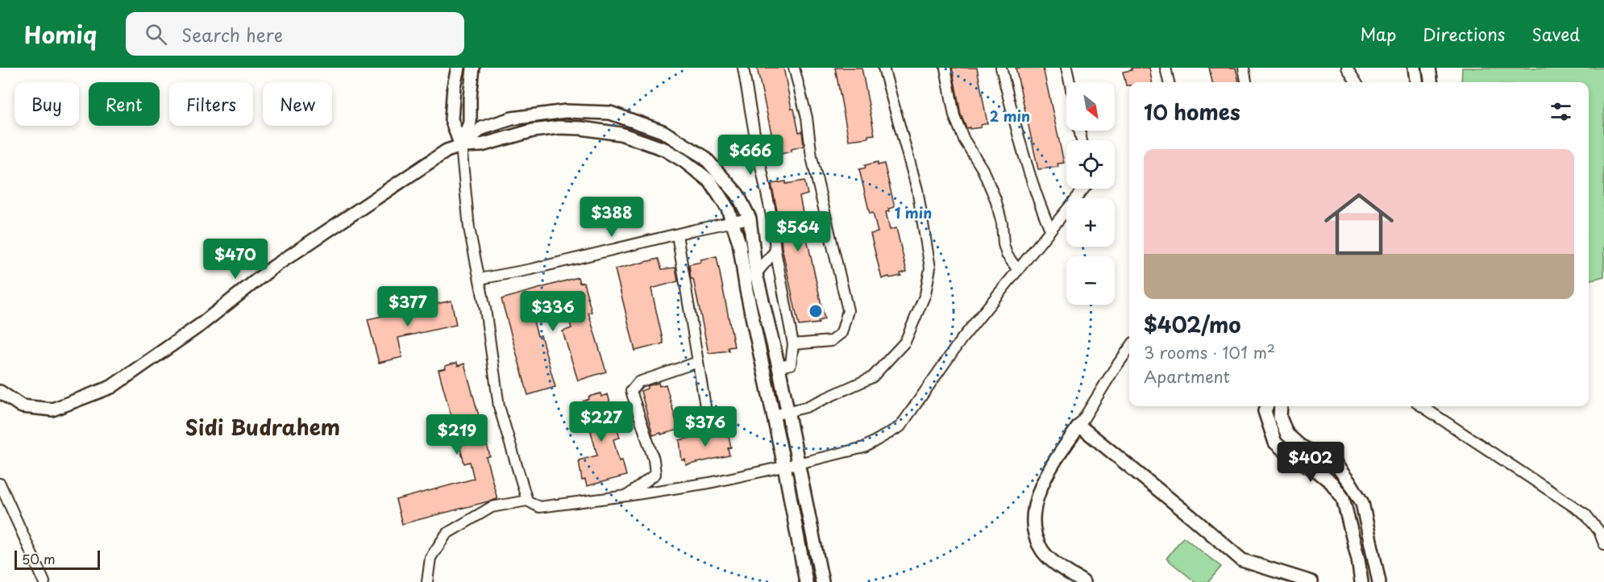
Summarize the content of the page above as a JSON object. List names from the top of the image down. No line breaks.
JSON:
{"districts":["Sidi Budrahem"],"scale_bar":"50 m","north":"bottom right","page":{"header":"Homiq","search":"Search here","nav":["Map","Directions","Saved"],"map_buttons":["+","−"],"chip":["Buy","Rent","Filters","New"],"heading":"10 homes","price":["$666","$388","$564","$470","$377","$336","$227","$376","$219","$402"],"list":[{"name":"$402/mo","note":"3 rooms · 101 m² · Apartment"}],"scale":"50 m"},"rings":["2 min","1 min"]}
